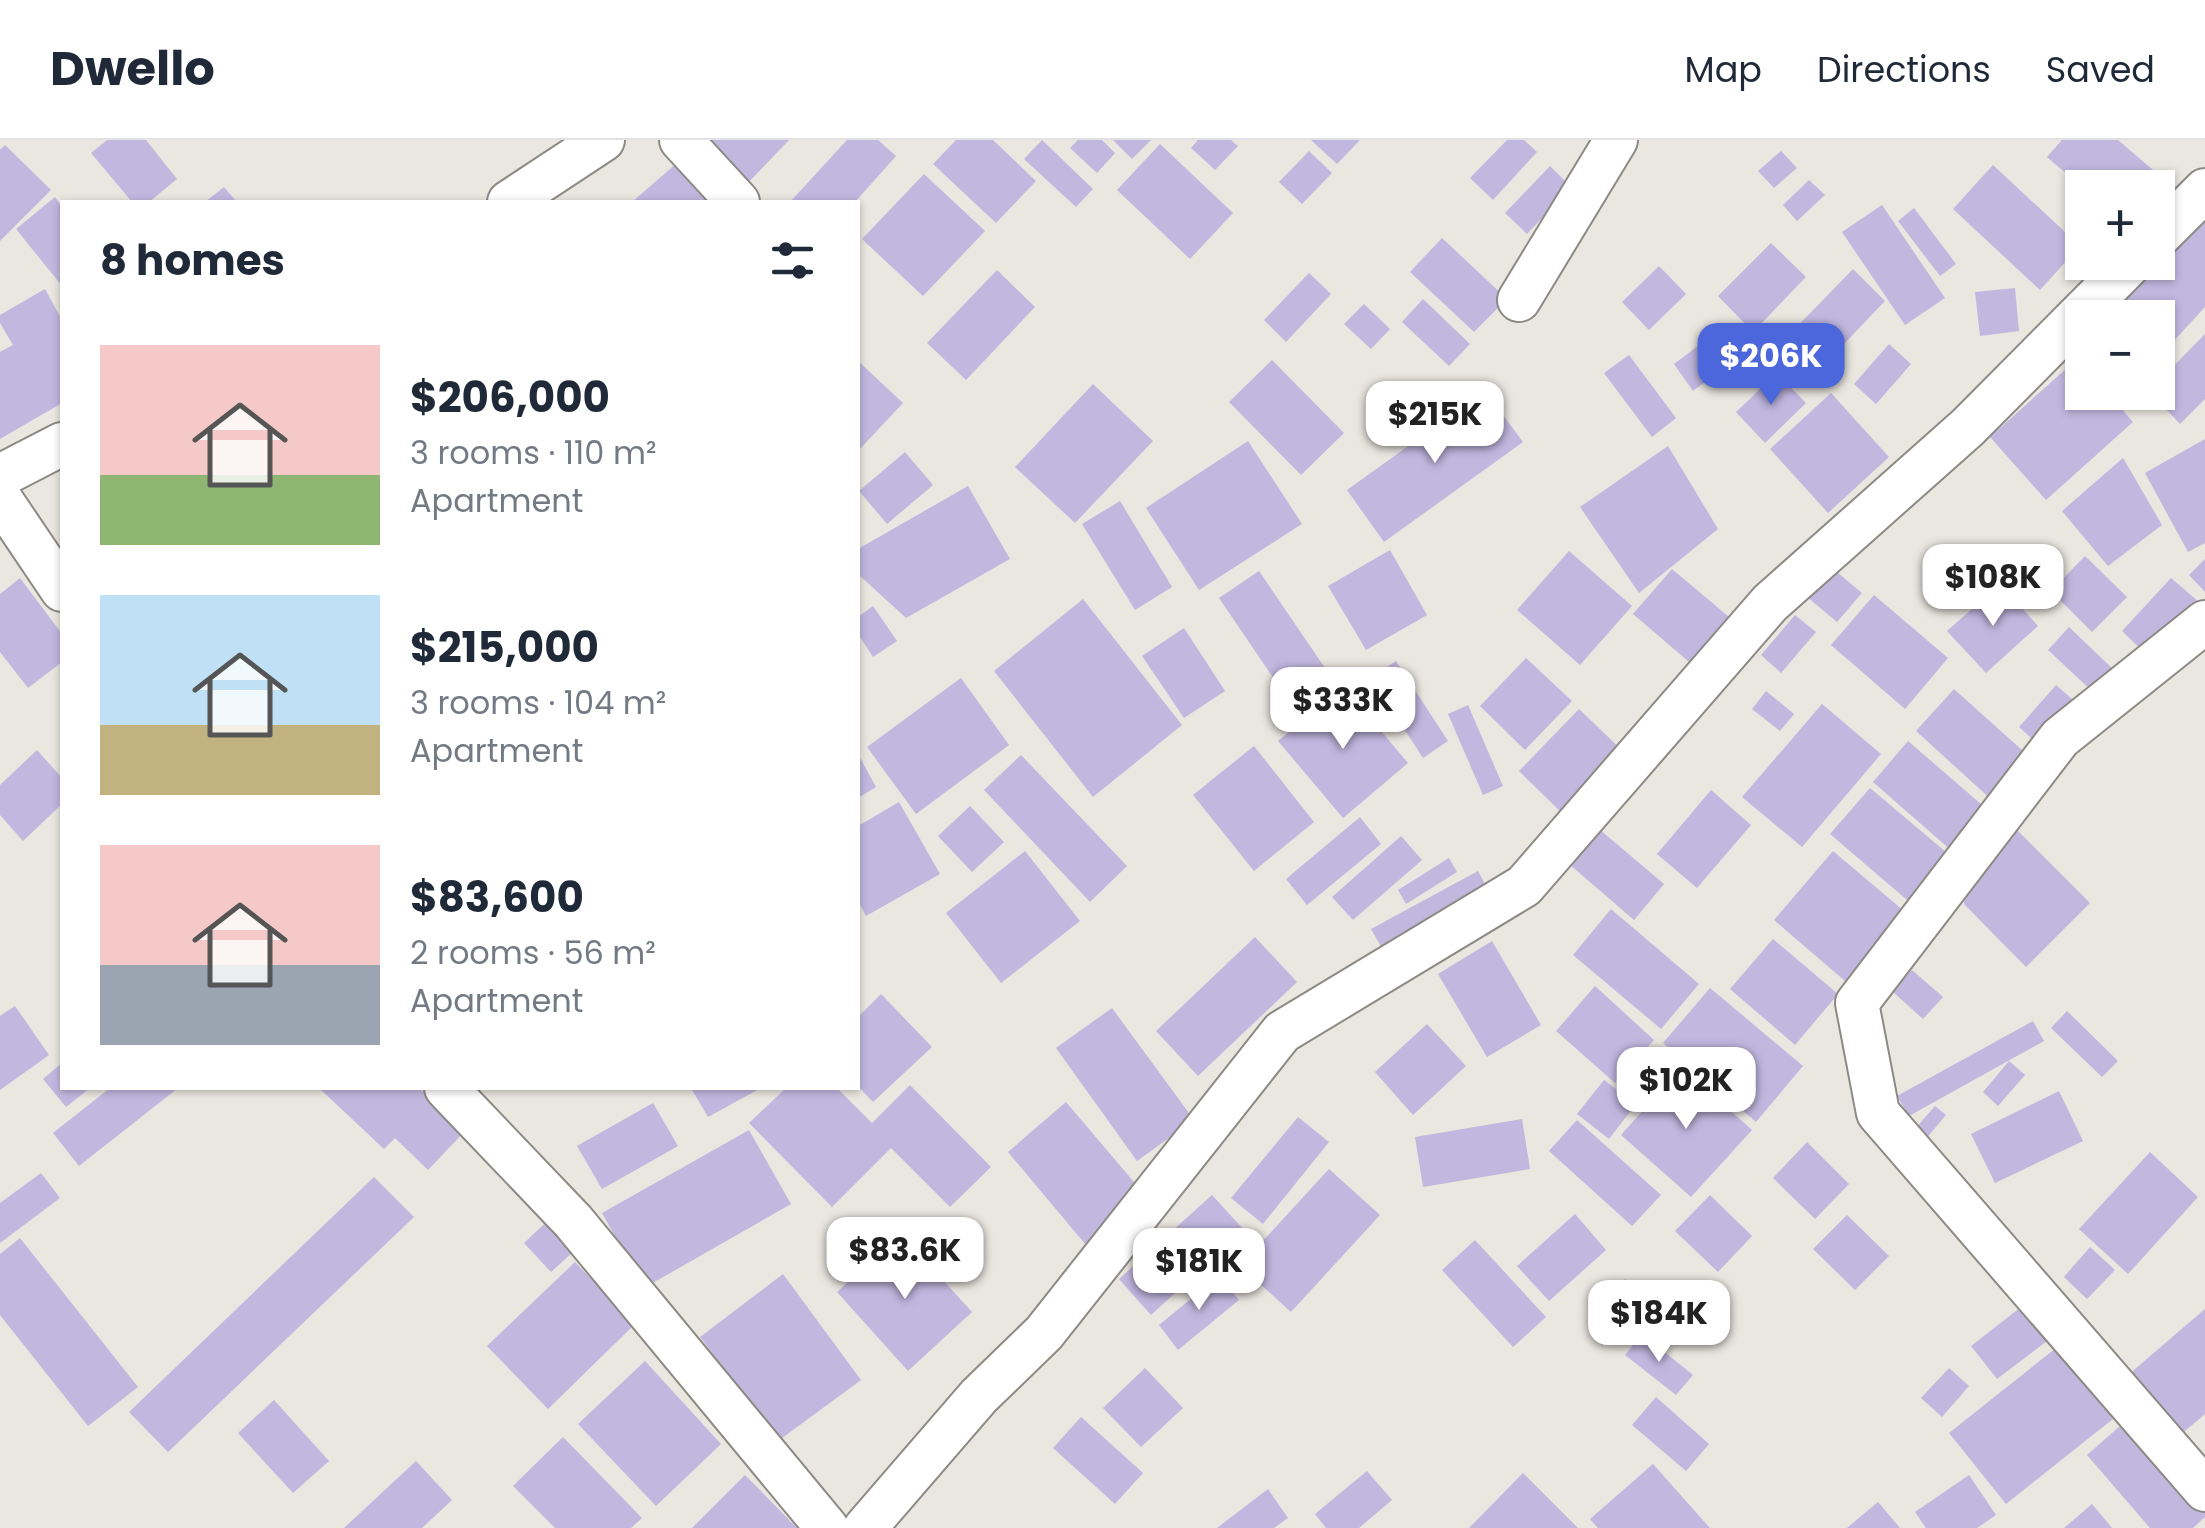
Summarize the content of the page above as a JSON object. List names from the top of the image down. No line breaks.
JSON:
{"page":{"header":"Dwello","nav":["Map","Directions","Saved"],"map_buttons":["+","−"],"heading":"8 homes","list":[{"name":"$206,000","note":"3 rooms · 110 m² · Apartment"},{"name":"$215,000","note":"3 rooms · 104 m² · Apartment"},{"name":"$83,600","note":"2 rooms · 56 m² · Apartment"}],"price":["$206K","$215K","$108K","$333K","$102K","$83.6K","$181K","$184K"]}}
